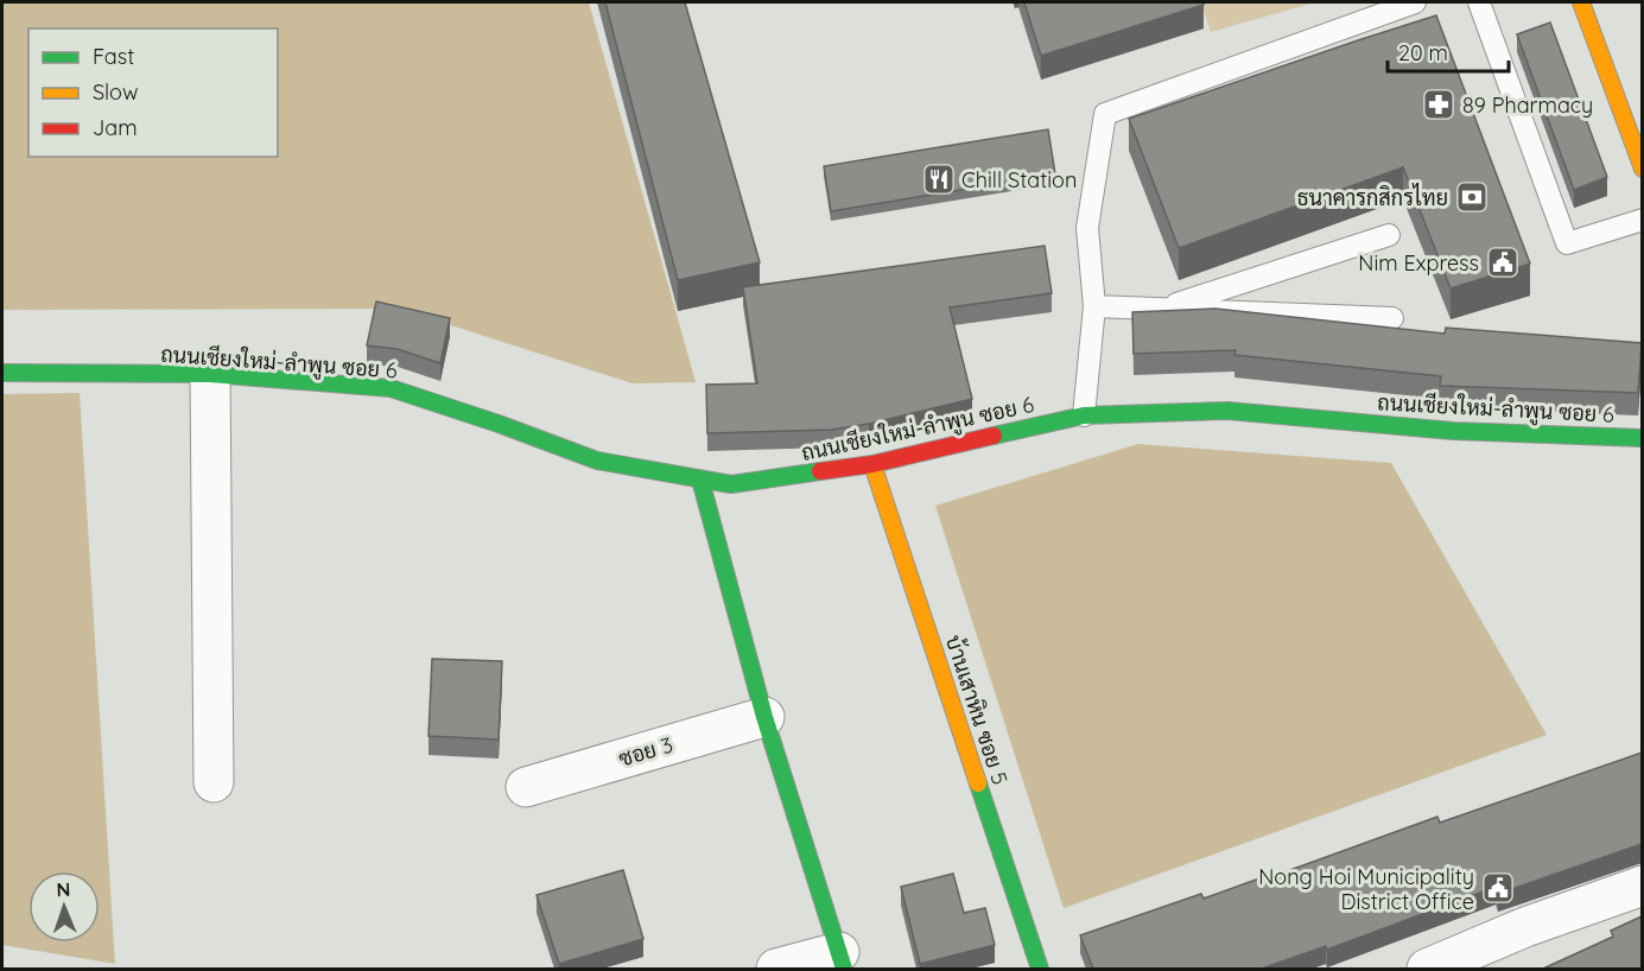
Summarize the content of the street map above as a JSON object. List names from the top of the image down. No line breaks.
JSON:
{"streets":{"street":["ถนนเชียงใหม่-ลำพูน ซอย 6","บ้านเสาหิน ซอย 5","ซอย 3"]},"crossings":[["ถนนเชียงใหม่-ลำพูน ซอย 6","บ้านเสาหิน ซอย 5"]],"places":{"pharmacy":["89 Pharmacy"],"restaurant":["Chill Station"],"bank":["ธนาคารกสิกรไทย"],"public building":["Nim Express","Nong Hoi Municipality District Office"]},"legend":["Fast","Slow","Jam"],"scale_bar":"20 m","north":"top"}
